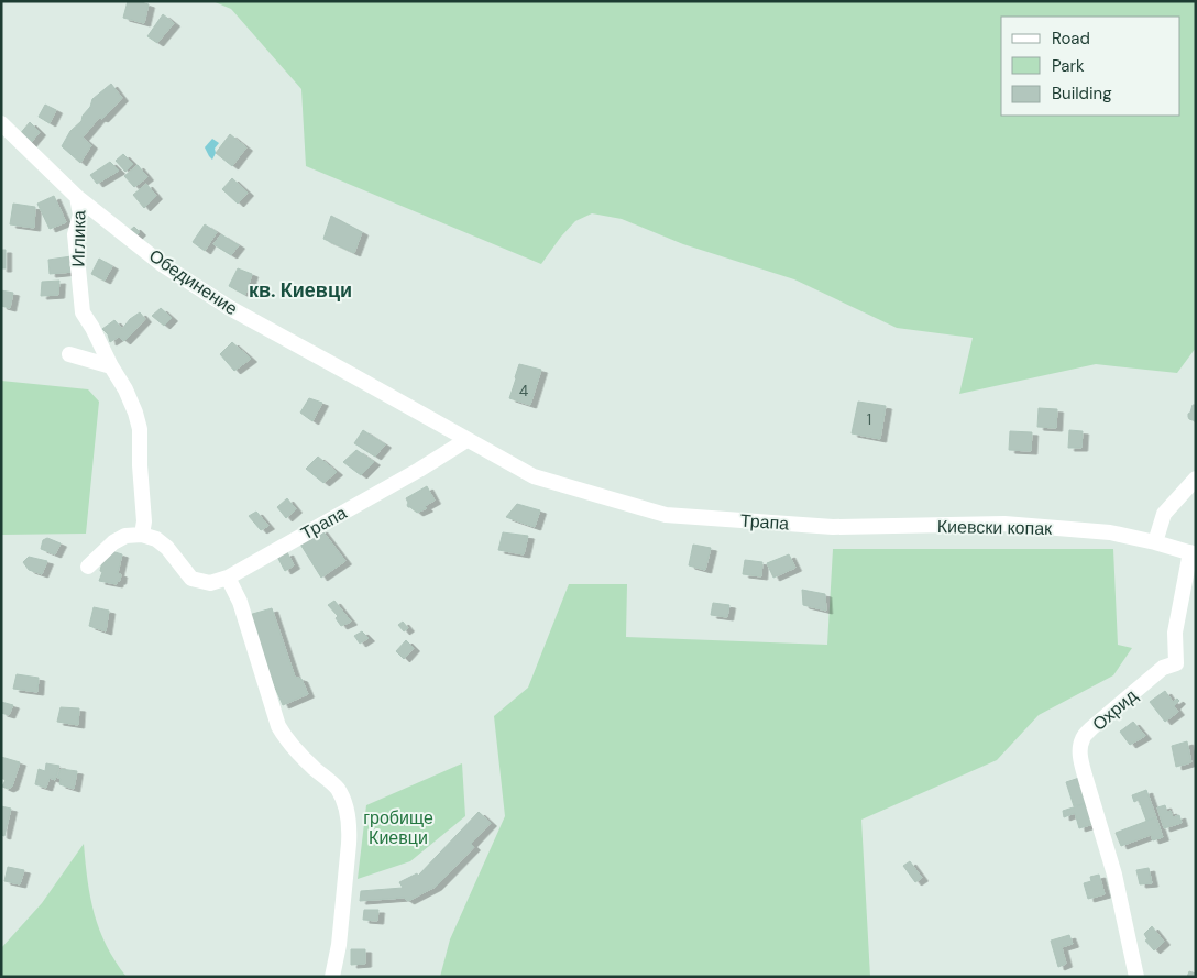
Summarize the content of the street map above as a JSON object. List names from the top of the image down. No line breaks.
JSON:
{"streets":{"street":["Иглика","Обединение","Трапа","Киевски копак","Охрид"]},"crossings":[["Иглика","Обединение"],["Обединение","Трапа"],["Трапа","Киевски копак"],["Киевски копак","Охрид"]],"districts":["кв. Киевци"],"parks":["гробище Киевци"],"house_numbers":["4","1"],"legend":["Road","Park","Building"]}
